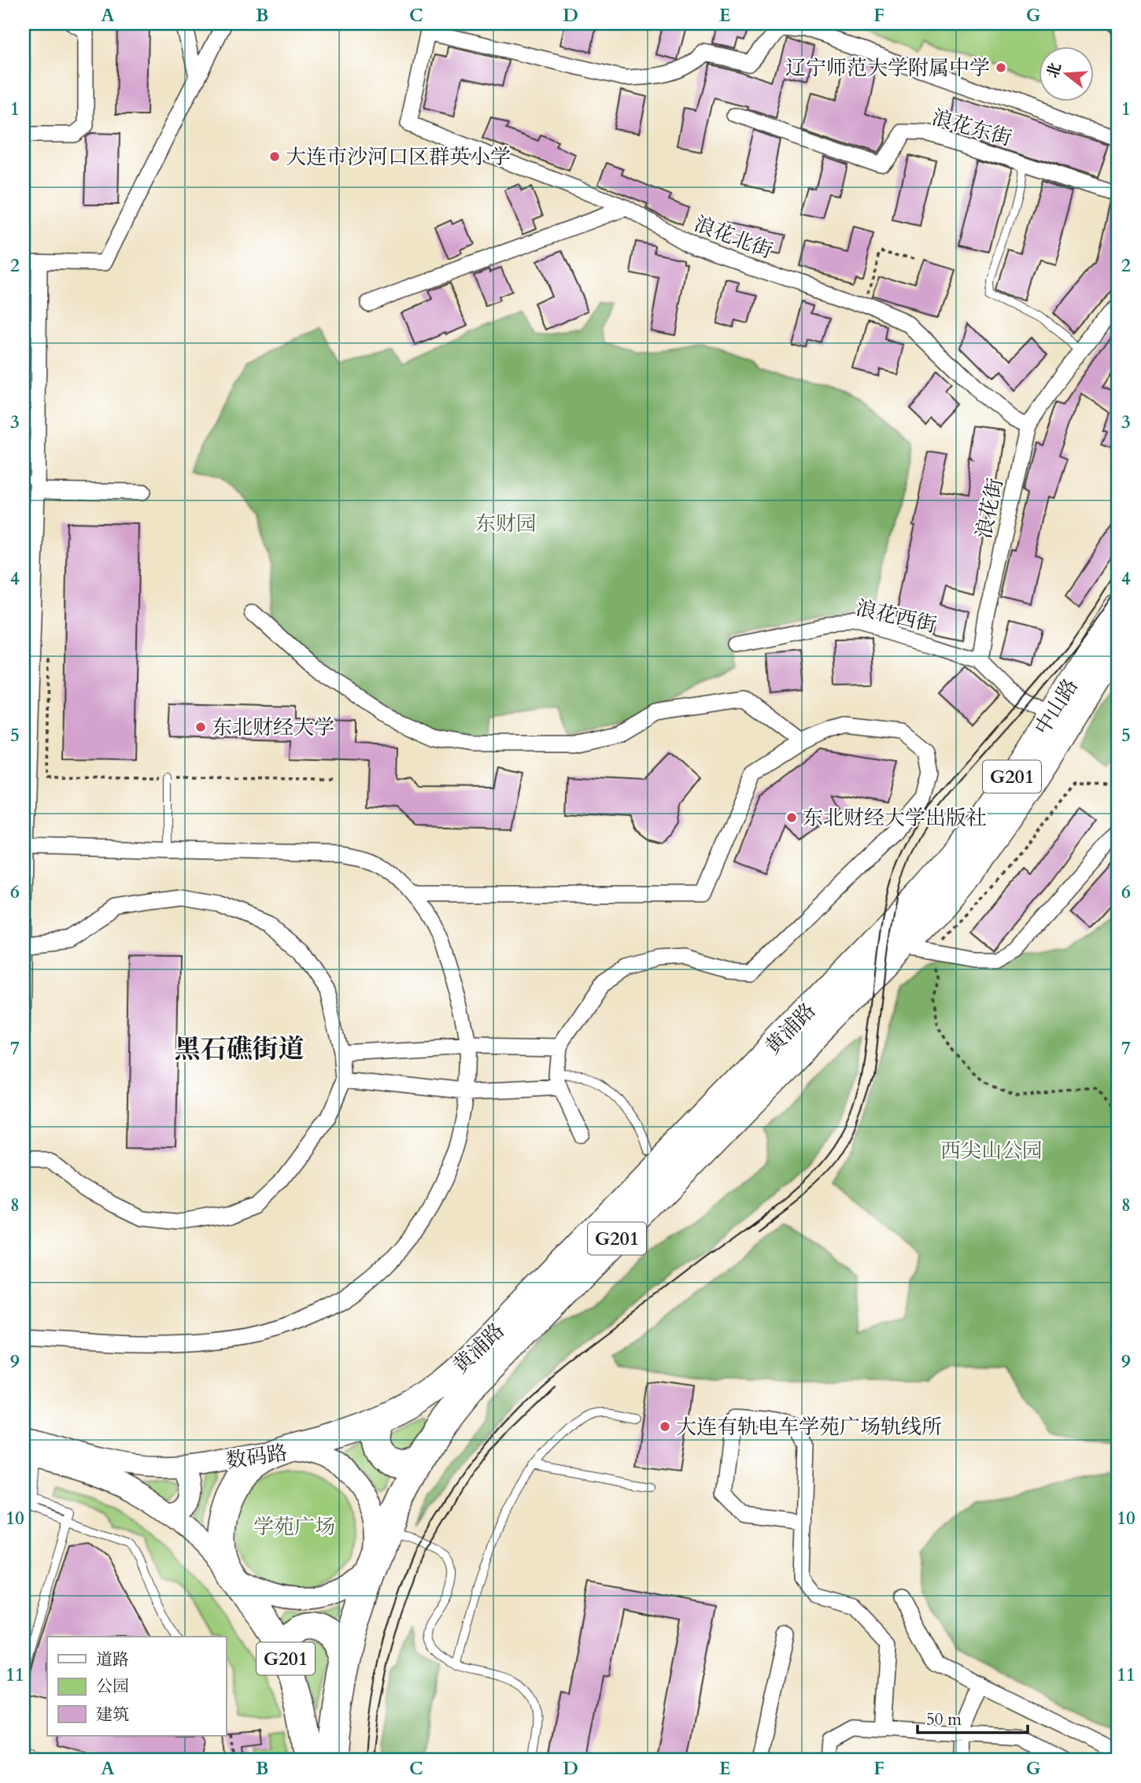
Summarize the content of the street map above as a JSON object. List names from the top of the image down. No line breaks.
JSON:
{"streets":{"highway":["中山路","G201","黄浦路"],"main road":["数码路"],"street":["浪花东街","浪花北街","浪花街","浪花西街"]},"crossings":[["浪花北街","浪花街"],["浪花街","浪花西街"],["中山路","黄浦路"],["黄浦路","数码路"]],"districts":["黑石礁街道"],"parks":["东财园","西尖山公园","学苑广场"],"places":["辽宁师范大学附属中学","大连市沙河口区群英小学","东北财经大学","东北财经大学出版社","大连有轨电车学苑广场轨线所"],"legend":["道路","公园","建筑"],"scale_bar":"50 m","north":"left","grid":{"columns":["A","B","C","D","E","F","G"],"rows":["1","2","3","4","5","6","7","8","9","10","11"]}}
